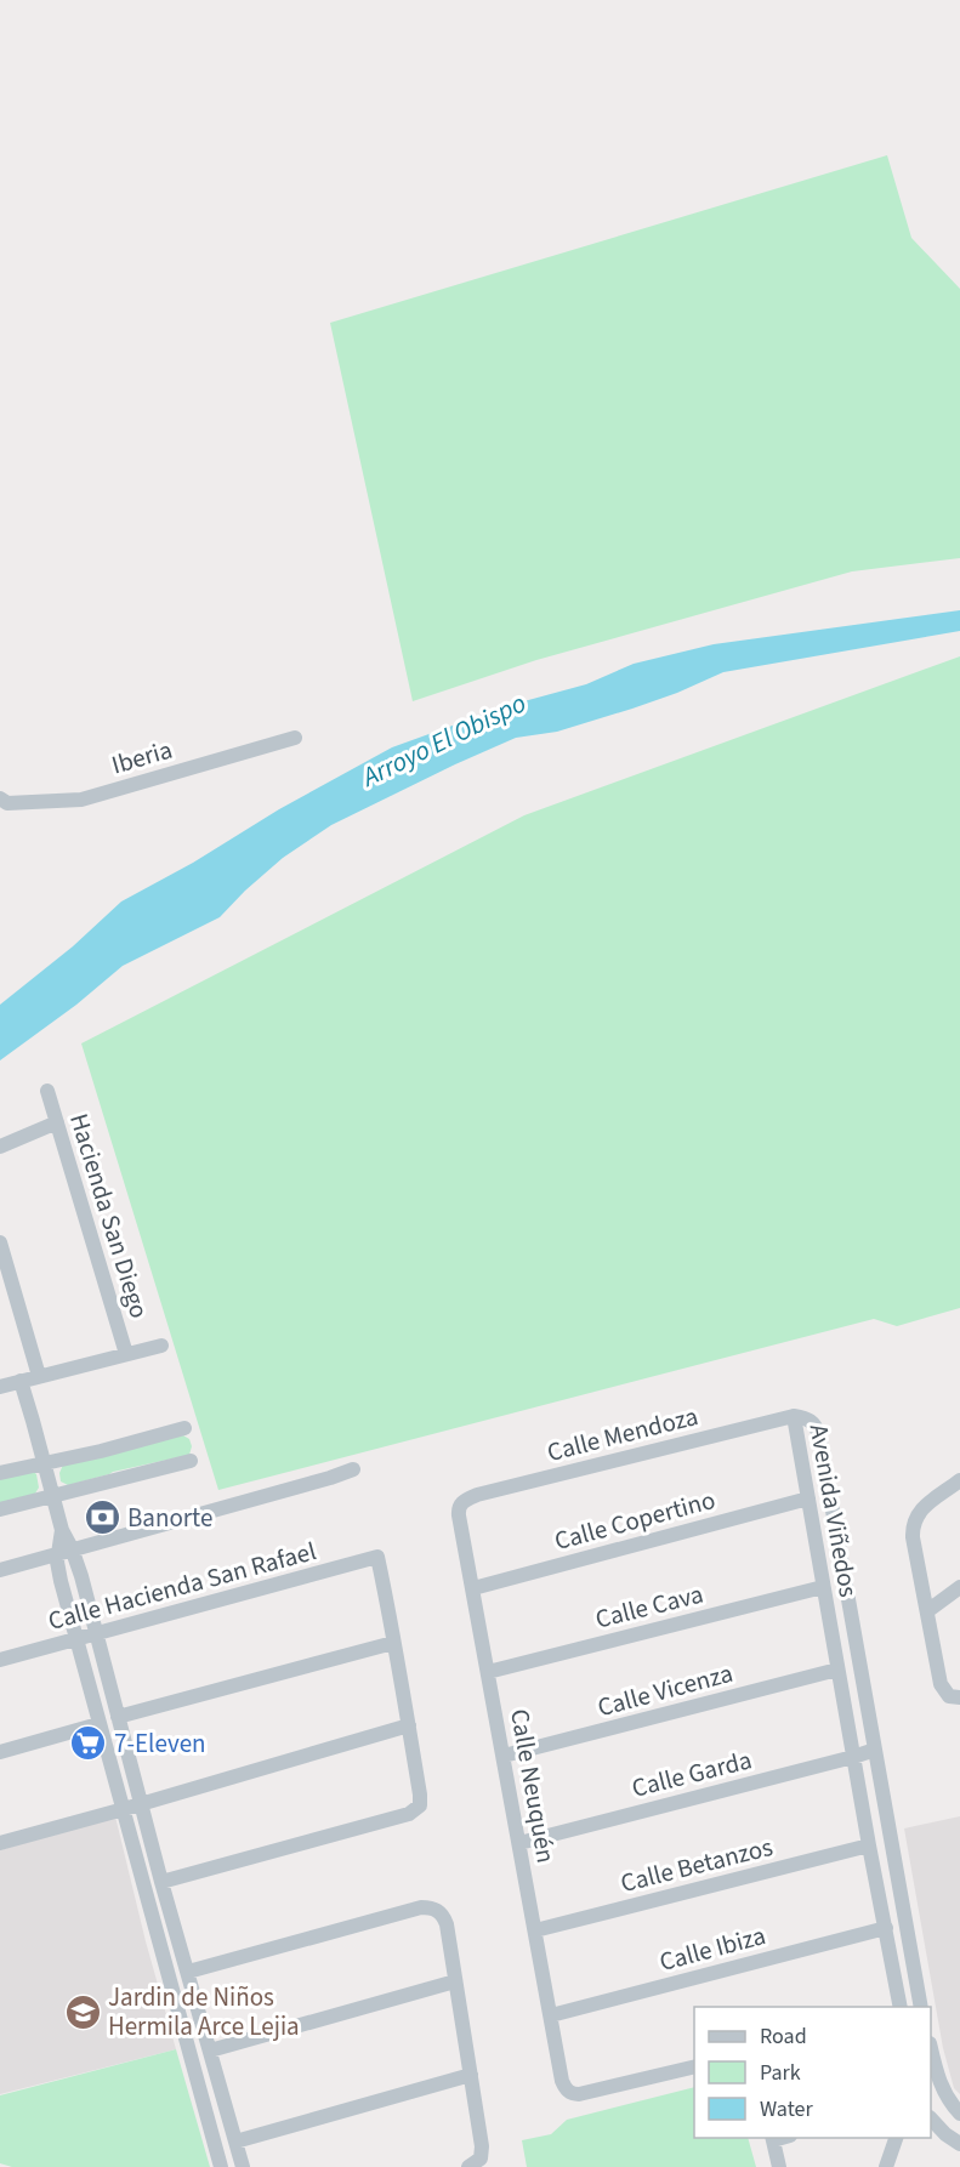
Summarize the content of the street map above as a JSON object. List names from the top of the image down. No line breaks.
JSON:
{"streets":{"street":["Iberia","Hacienda San Diego","Calle Mendoza","Avenida Viñedos","Calle Copertino","Calle Hacienda San Rafael","Calle Cava","Calle Vicenza","Calle Garda","Calle Neuquén","Calle Betanzos","Calle Ibiza"]},"crossings":[["Calle Mendoza","Avenida Viñedos"],["Calle Mendoza","Calle Neuquén"],["Avenida Viñedos","Calle Copertino"],["Avenida Viñedos","Calle Cava"],["Avenida Viñedos","Calle Vicenza"],["Avenida Viñedos","Calle Garda"],["Avenida Viñedos","Calle Betanzos"],["Avenida Viñedos","Calle Ibiza"],["Calle Copertino","Calle Neuquén"],["Calle Cava","Calle Neuquén"],["Calle Vicenza","Calle Neuquén"],["Calle Garda","Calle Neuquén"],["Calle Neuquén","Calle Betanzos"],["Calle Neuquén","Calle Ibiza"]],"water":["Arroyo El Obispo"],"places":{"bank":["Banorte"],"supermarket":["7-Eleven"],"school or university":["Jardin de Niños Hermila Arce Lejia"]},"legend":["Road","Park","Water"]}
